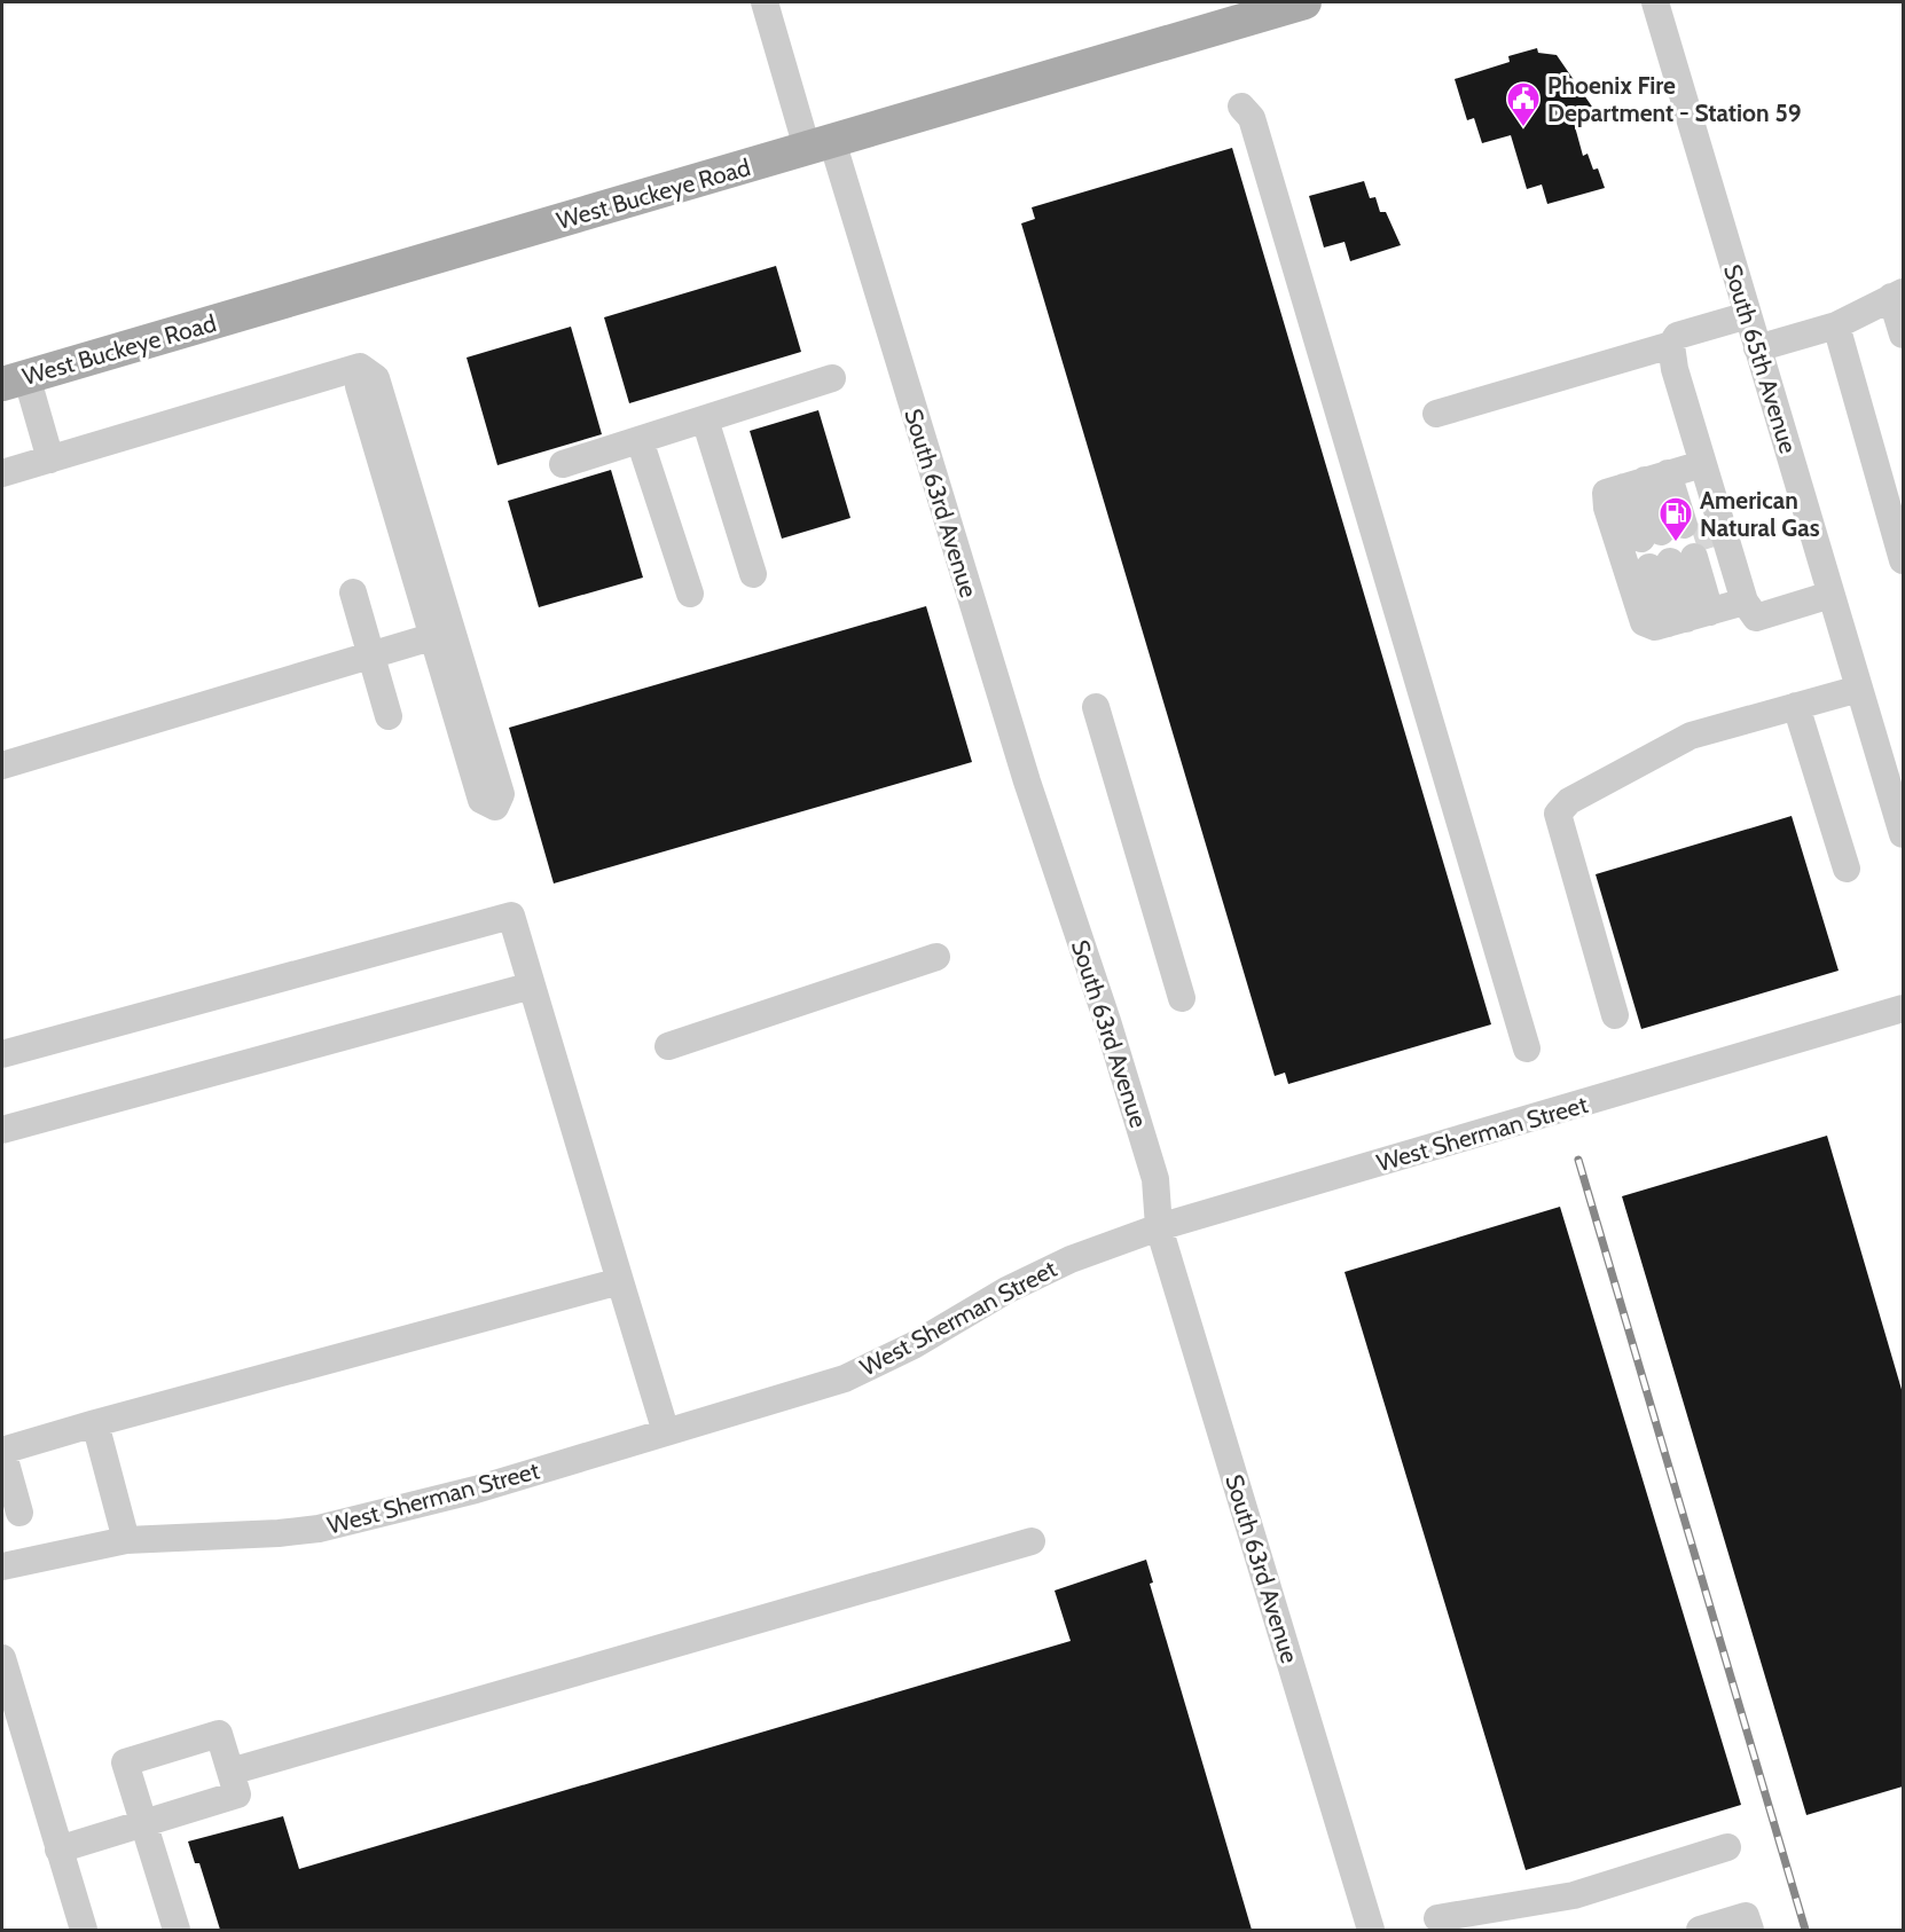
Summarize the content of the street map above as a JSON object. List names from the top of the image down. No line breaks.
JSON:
{"streets":{"main road":["West Buckeye Road"],"street":["South 65th Avenue","South 63rd Avenue","West Sherman Street"]},"crossings":[["West Buckeye Road","South 63rd Avenue"],["South 63rd Avenue","West Sherman Street"]],"places":{"public building":["Phoenix Fire Department - Station 59"],"fuel station":["American Natural Gas"]}}
